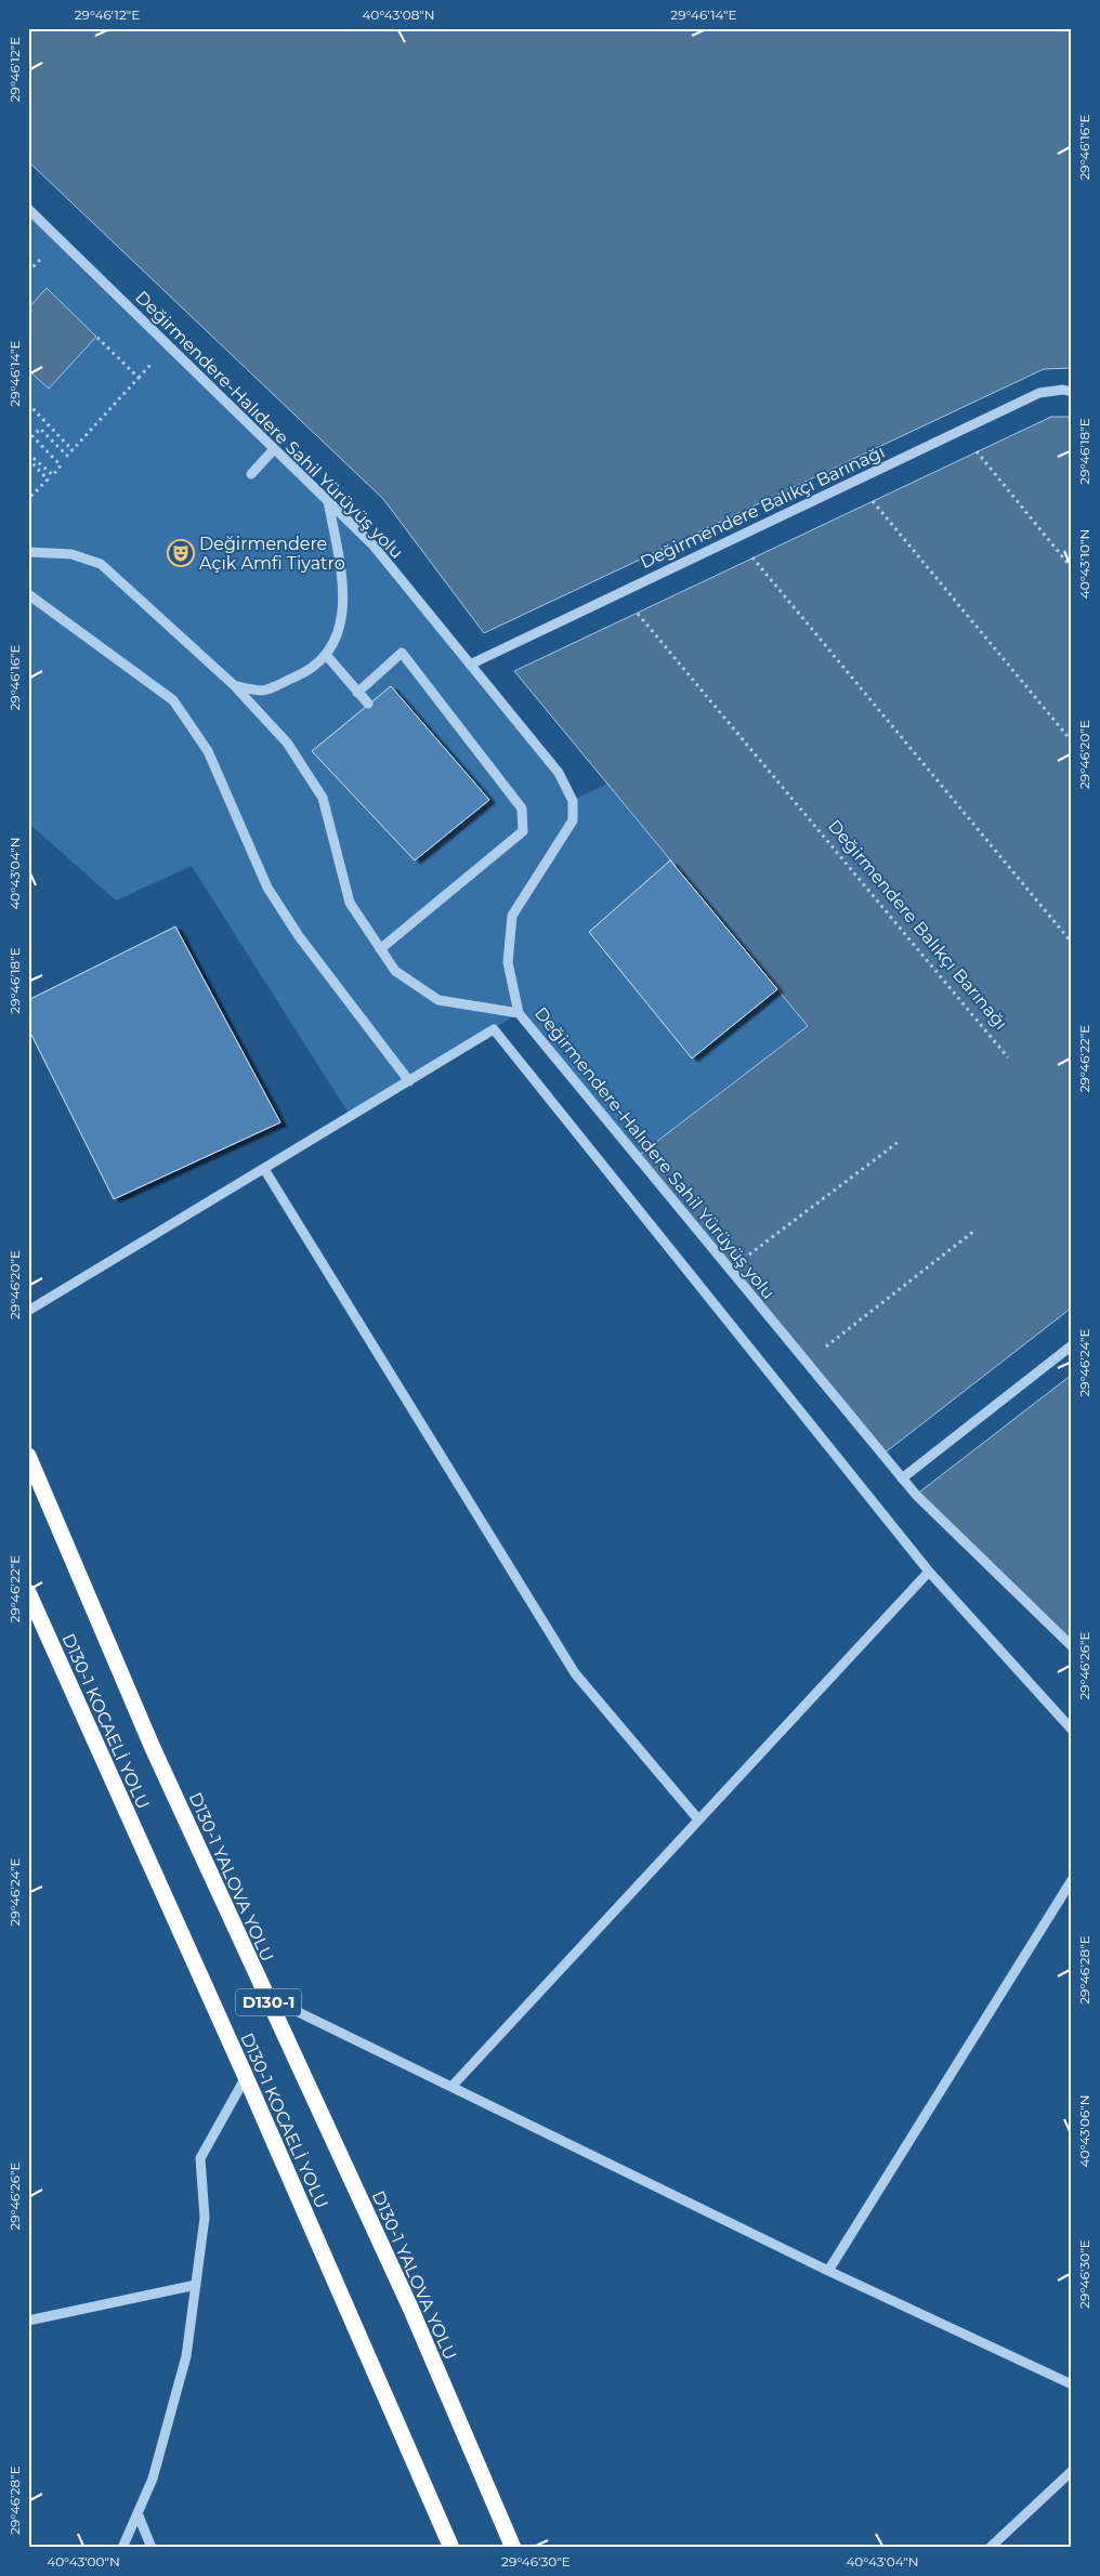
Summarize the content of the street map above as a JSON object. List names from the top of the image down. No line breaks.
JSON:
{"streets":{"highway":["D130-1 KOCAELİ YOLU","D130-1 YALOVA YOLU","D130-1"],"street":["Değirmendere-Halıdere Sahil Yürüyüş yolu","Değirmendere Balıkçı Barınağı"]},"crossings":[["Değirmendere-Halıdere Sahil Yürüyüş yolu","Değirmendere Balıkçı Barınağı"]],"places":{"theatre":["Değirmendere Açık Amfi Tiyatro"]},"coordinates":["29°46'12\"E","40°43'08\"N","29°46'14\"E","29°46'16\"E","29°46'18\"E","40°43'10\"N","29°46'20\"E","40°43'04\"N","29°46'22\"E","29°46'24\"E","29°46'26\"E","29°46'28\"E","40°43'06\"N","29°46'30\"E","40°43'00\"N"]}
